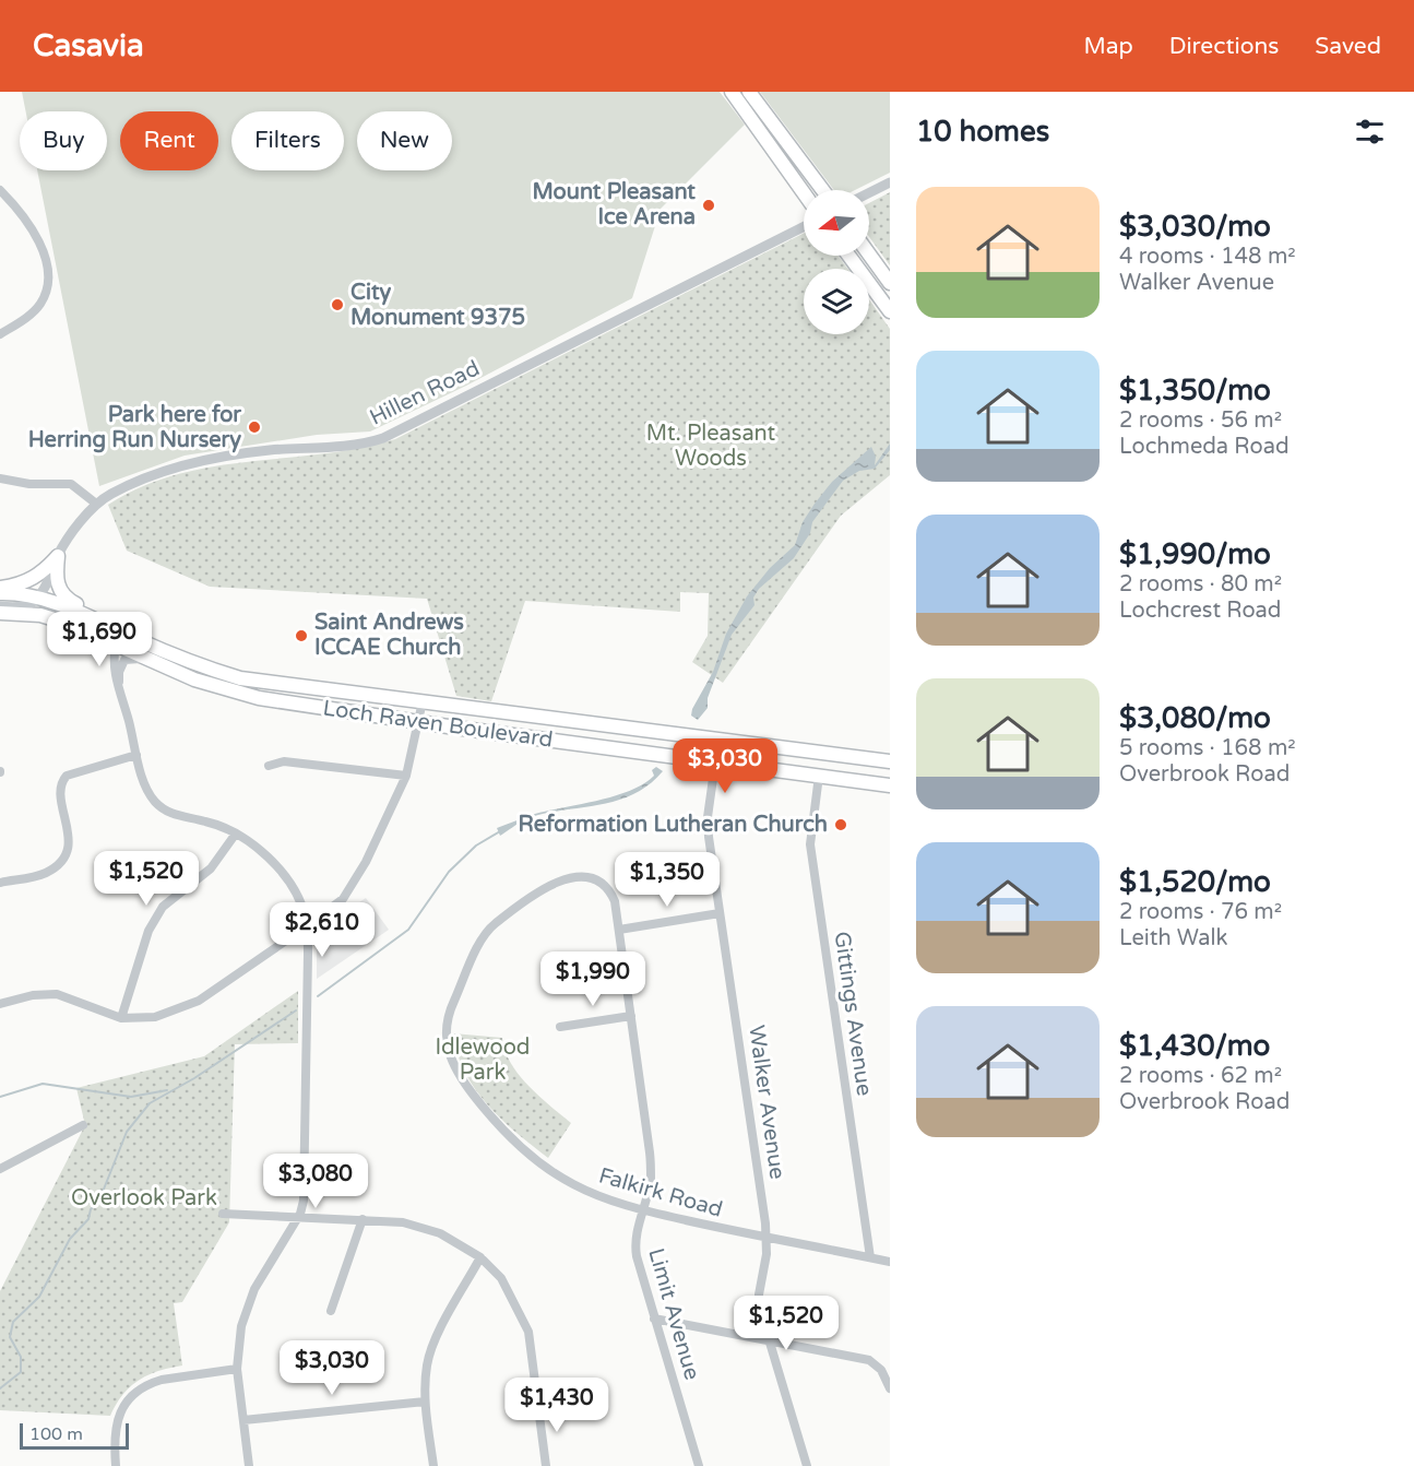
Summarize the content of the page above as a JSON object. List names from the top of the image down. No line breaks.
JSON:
{"streets":{"main road":["Loch Raven Boulevard"],"street":["Hillen Road","Gittings Avenue","Walker Avenue","Falkirk Road","Limit Avenue"]},"crossings":[["Hillen Road","Loch Raven Boulevard"],["Loch Raven Boulevard","Gittings Avenue"],["Loch Raven Boulevard","Walker Avenue"],["Gittings Avenue","Falkirk Road"],["Walker Avenue","Falkirk Road"],["Falkirk Road","Limit Avenue"]],"parks":["Mt. Pleasant Woods","Idlewood Park","Overlook Park"],"places":["Mount Pleasant Ice Arena","City Monument 9375","Park here for Herring Run Nursery","Saint Andrews ICCAE Church","Reformation Lutheran Church"],"scale_bar":"100 m","north":"left","page":{"header":"Casavia","nav":["Map","Directions","Saved"],"heading":"10 homes","chip":["Buy","Rent","Filters","New"],"list":[{"name":"$3,030/mo","note":"4 rooms · 148 m² · Walker Avenue"},{"name":"$1,350/mo","note":"2 rooms · 56 m² · Lochmeda Road"},{"name":"$1,990/mo","note":"2 rooms · 80 m² · Lochcrest Road"},{"name":"$3,080/mo","note":"5 rooms · 168 m² · Overbrook Road"},{"name":"$1,520/mo","note":"2 rooms · 76 m² · Leith Walk"},{"name":"$1,430/mo","note":"2 rooms · 62 m² · Overbrook Road"}],"price":["$1,690","$3,030","$1,520","$1,350","$2,610","$1,990","$3,080","$1,520","$3,030","$1,430"],"scale":"100 m"}}
